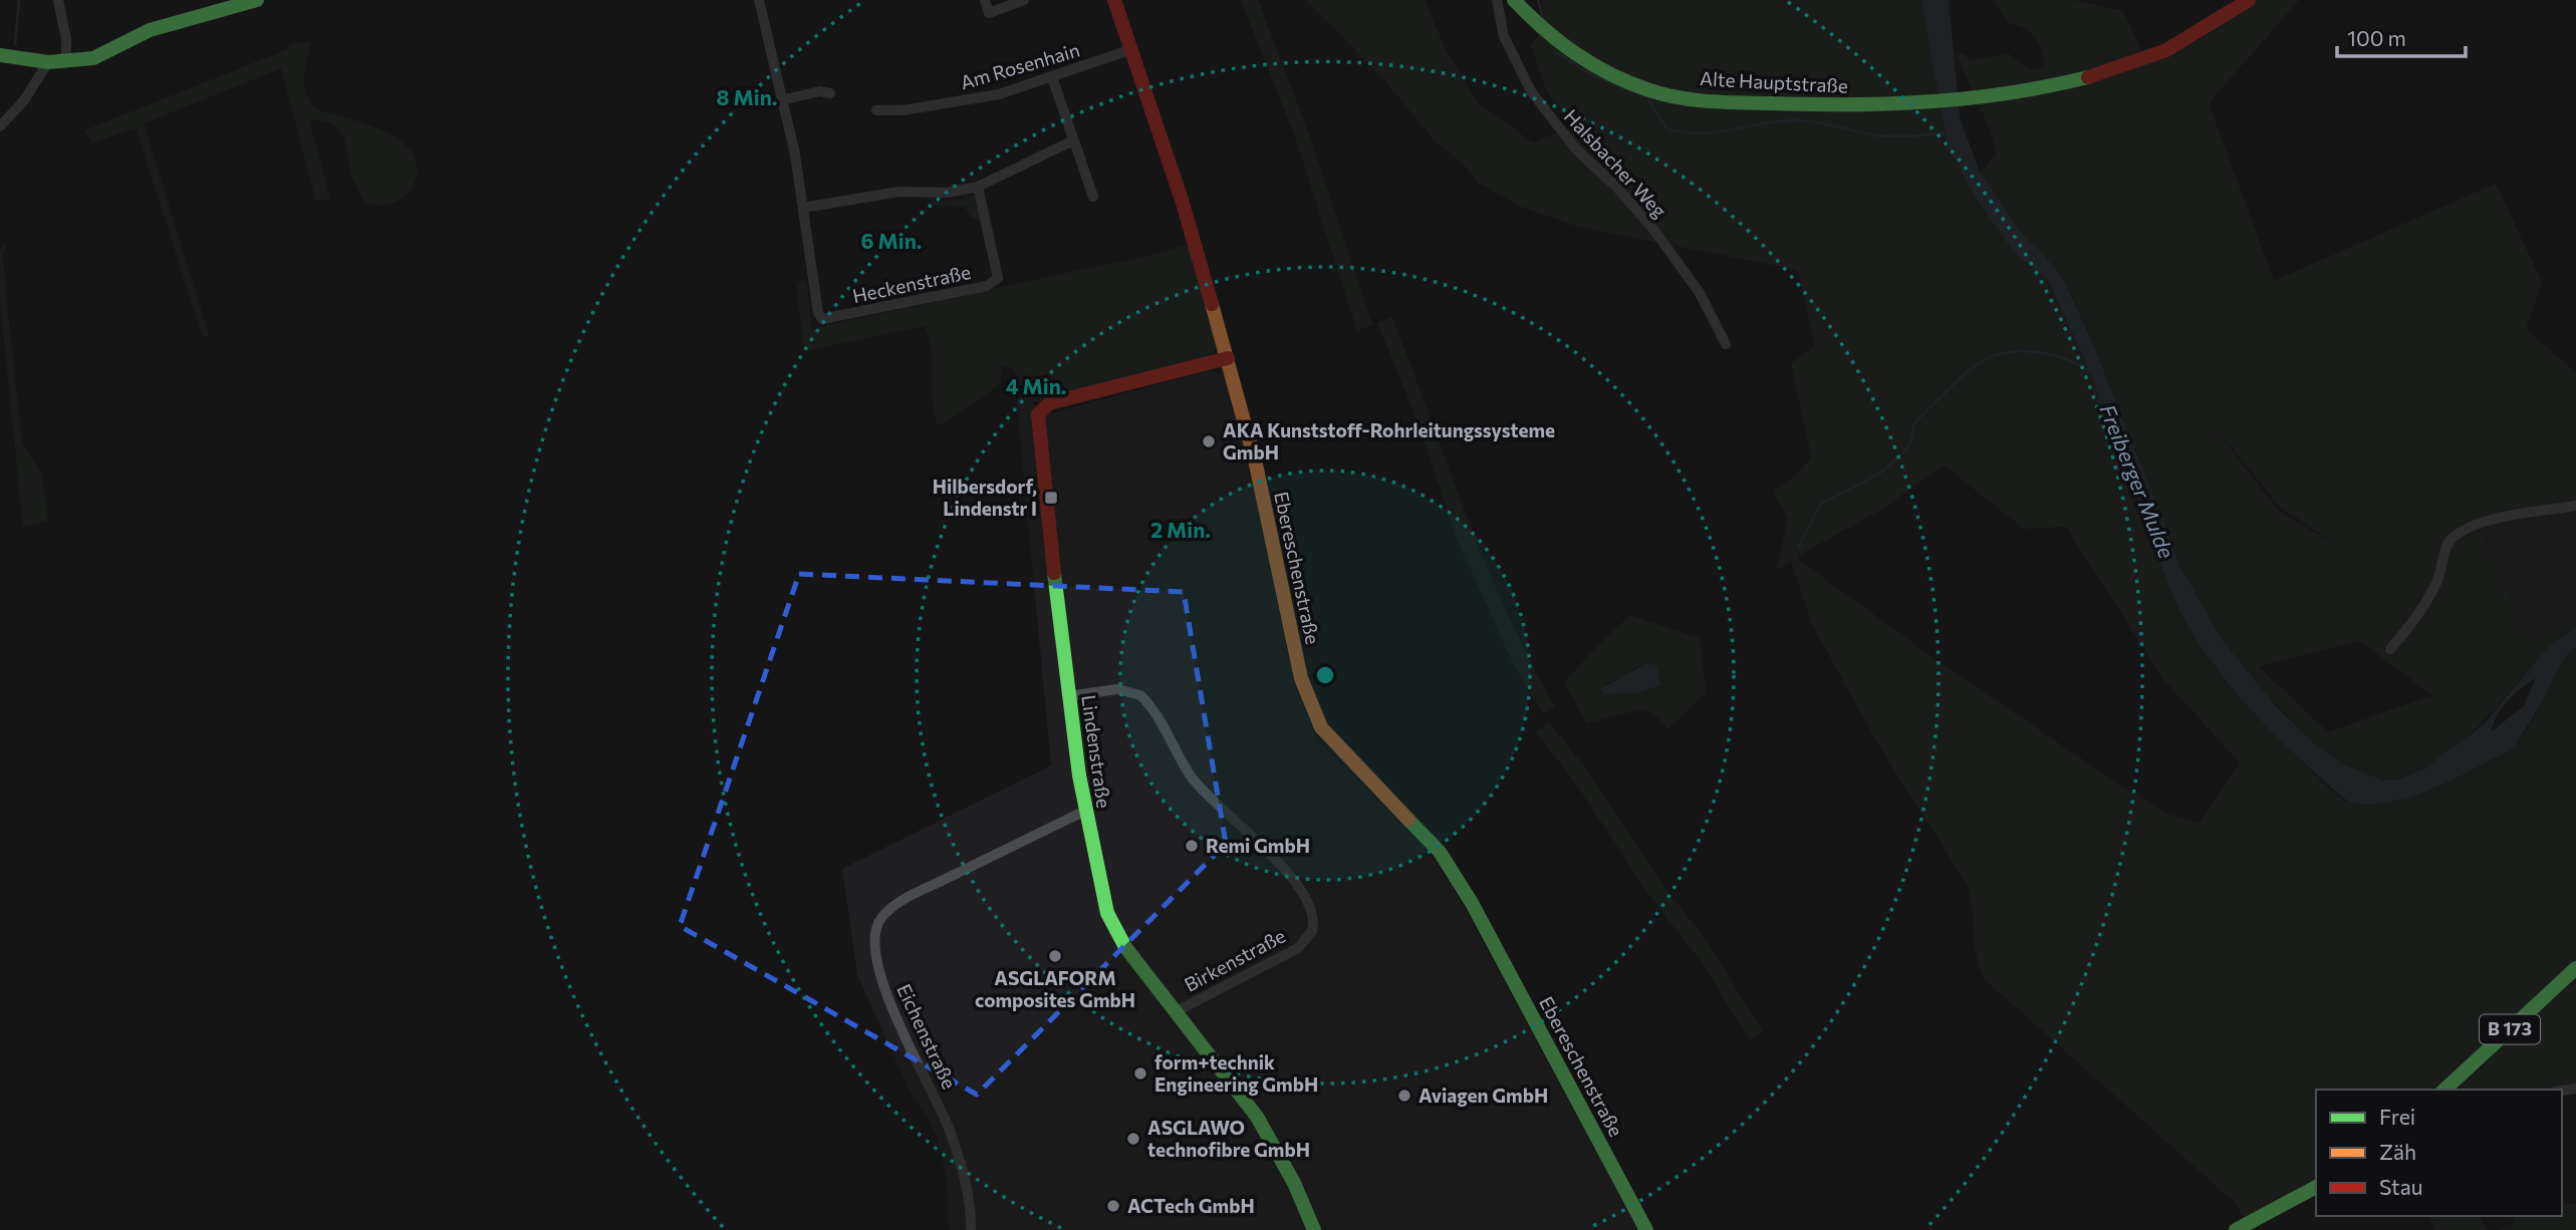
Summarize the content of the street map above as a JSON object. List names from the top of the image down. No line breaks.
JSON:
{"streets":{"street":["Am Rosenhain","Alte Hauptstraße","Halsbacher Weg","Heckenstraße","Ebereschenstraße","Lindenstraße","Birkenstraße","B 173","Eichenstraße"]},"crossings":[["Am Rosenhain","Ebereschenstraße"],["Ebereschenstraße","Lindenstraße"],["Lindenstraße","Birkenstraße"],["Lindenstraße","Eichenstraße"]],"water":["Freiberger Mulde"],"places":{"other":["AKA Kunststoff-Rohrleitungssysteme GmbH","Remi GmbH","ASGLAFORM composites GmbH","form+technik Engineering GmbH","Aviagen GmbH","ASGLAWO technofibre GmbH","ACTech GmbH"],"transit":["Hilbersdorf, Lindenstr I"]},"legend":["Frei","Zäh","Stau"],"scale_bar":"100 m","rings":["8 Min.","6 Min.","4 Min.","2 Min."]}
